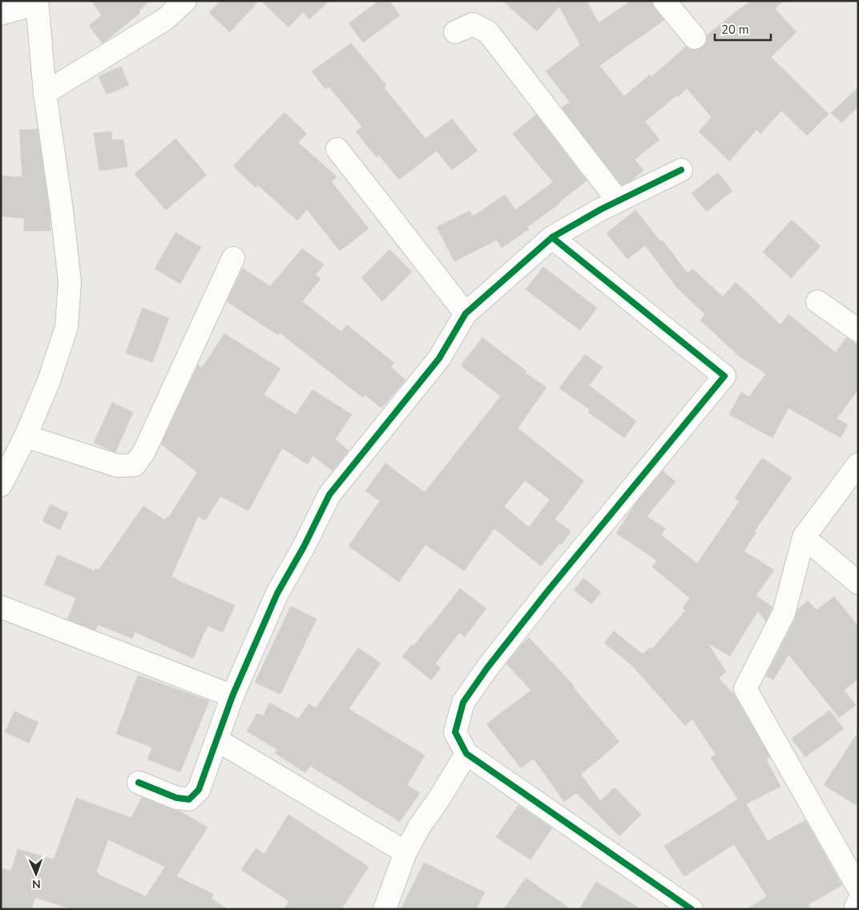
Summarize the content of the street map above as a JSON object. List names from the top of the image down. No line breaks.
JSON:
{"scale_bar":"20 m","north":"bottom"}
